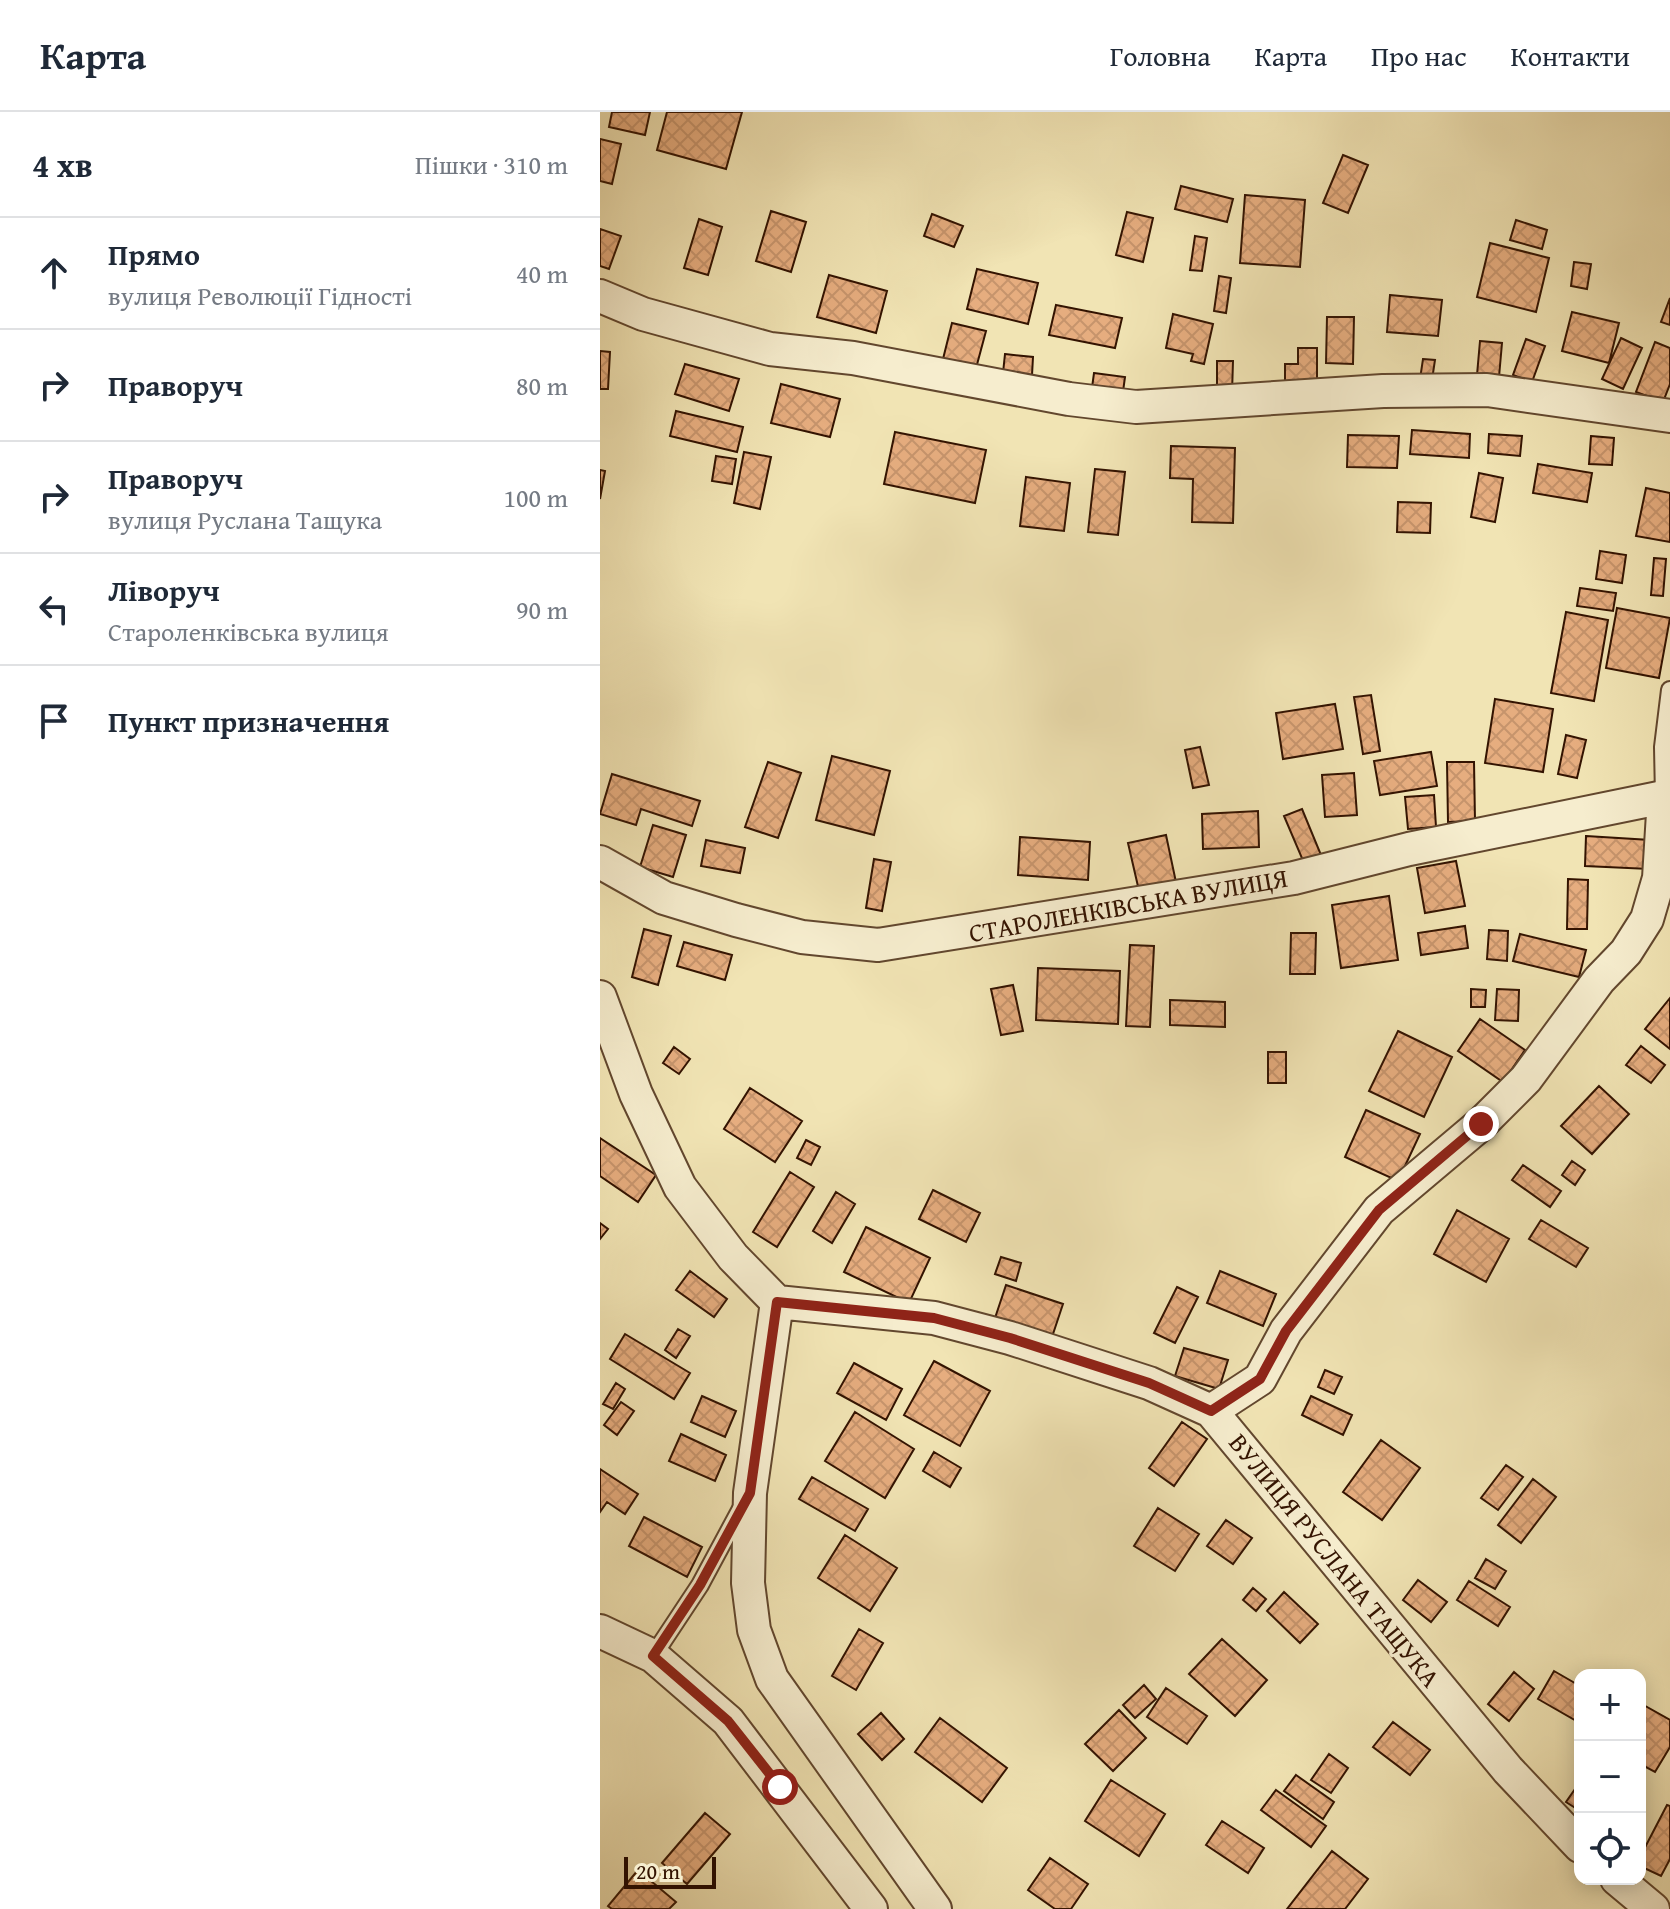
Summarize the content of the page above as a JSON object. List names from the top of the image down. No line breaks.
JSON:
{"streets":{"street":["СТАРОЛЕНКІВСЬКА ВУЛИЦЯ","ВУЛИЦЯ РУСЛАНА ТАЩУКА"]},"scale_bar":"20 m","page":{"header":"Карта","nav":["Головна","Карта","Про нас","Контакти"],"heading":["4 хв","Пішки · 310 m"],"list":[["Прямо","вулиця Революції Гідності","40 m"],["Праворуч","80 m"],["Праворуч","вулиця Руслана Тащука","100 m"],["Ліворуч","Староленківська вулиця","90 m"],"Пункт призначення"],"map_buttons":["+","−"],"scale":"20 m"}}
